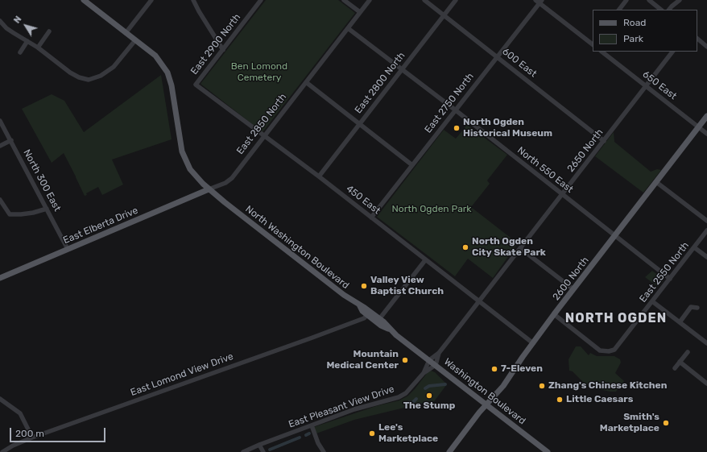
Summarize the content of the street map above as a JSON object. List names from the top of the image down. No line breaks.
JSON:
{"streets":{"main road":["East Elberta Drive","North Washington Boulevard","2600 North","Washington Boulevard"],"street":["East 2900 North","600 East","East 2800 North","650 East","East 2750 North","East 2850 North","2650 North","North 550 East","North 300 East","450 East","East 2550 North","East Lomond View Drive","East Pleasant View Drive"]},"crossings":[["East 2900 North","450 East"],["600 East","East 2800 North"],["600 East","East 2750 North"],["600 East","2650 North"],["East 2800 North","North 550 East"],["East 2800 North","450 East"],["650 East","2650 North"],["650 East","2600 North"],["East 2750 North","North 550 East"],["East 2750 North","450 East"],["East 2850 North","North 550 East"],["East 2850 North","450 East"],["East 2850 North","East Elberta Drive"],["East 2850 North","North Washington Boulevard"],["2650 North","North 550 East"],["2650 North","450 East"],["2650 North","Washington Boulevard"],["2650 North","East Pleasant View Drive"],["North 550 East","East 2550 North"],["North 550 East","2600 North"],["North 300 East","East Elberta Drive"],["450 East","2600 North"],["East Elberta Drive","North Washington Boulevard"],["North Washington Boulevard","East Lomond View Drive"],["North Washington Boulevard","Washington Boulevard"],["East 2550 North","2600 North"],["2600 North","Washington Boulevard"],["Washington Boulevard","East Pleasant View Drive"]],"districts":["NORTH OGDEN"],"parks":["Ben Lomond Cemetery","North Ogden Park"],"places":["North Ogden Historical Museum","North Ogden City Skate Park","Valley View Baptist Church","Mountain Medical Center","7-Eleven","Zhang's Chinese Kitchen","The Stump","Little Caesars","Smith's Marketplace","Lee's Marketplace"],"legend":["Road","Park"],"scale_bar":"200 m","north":"top left"}
